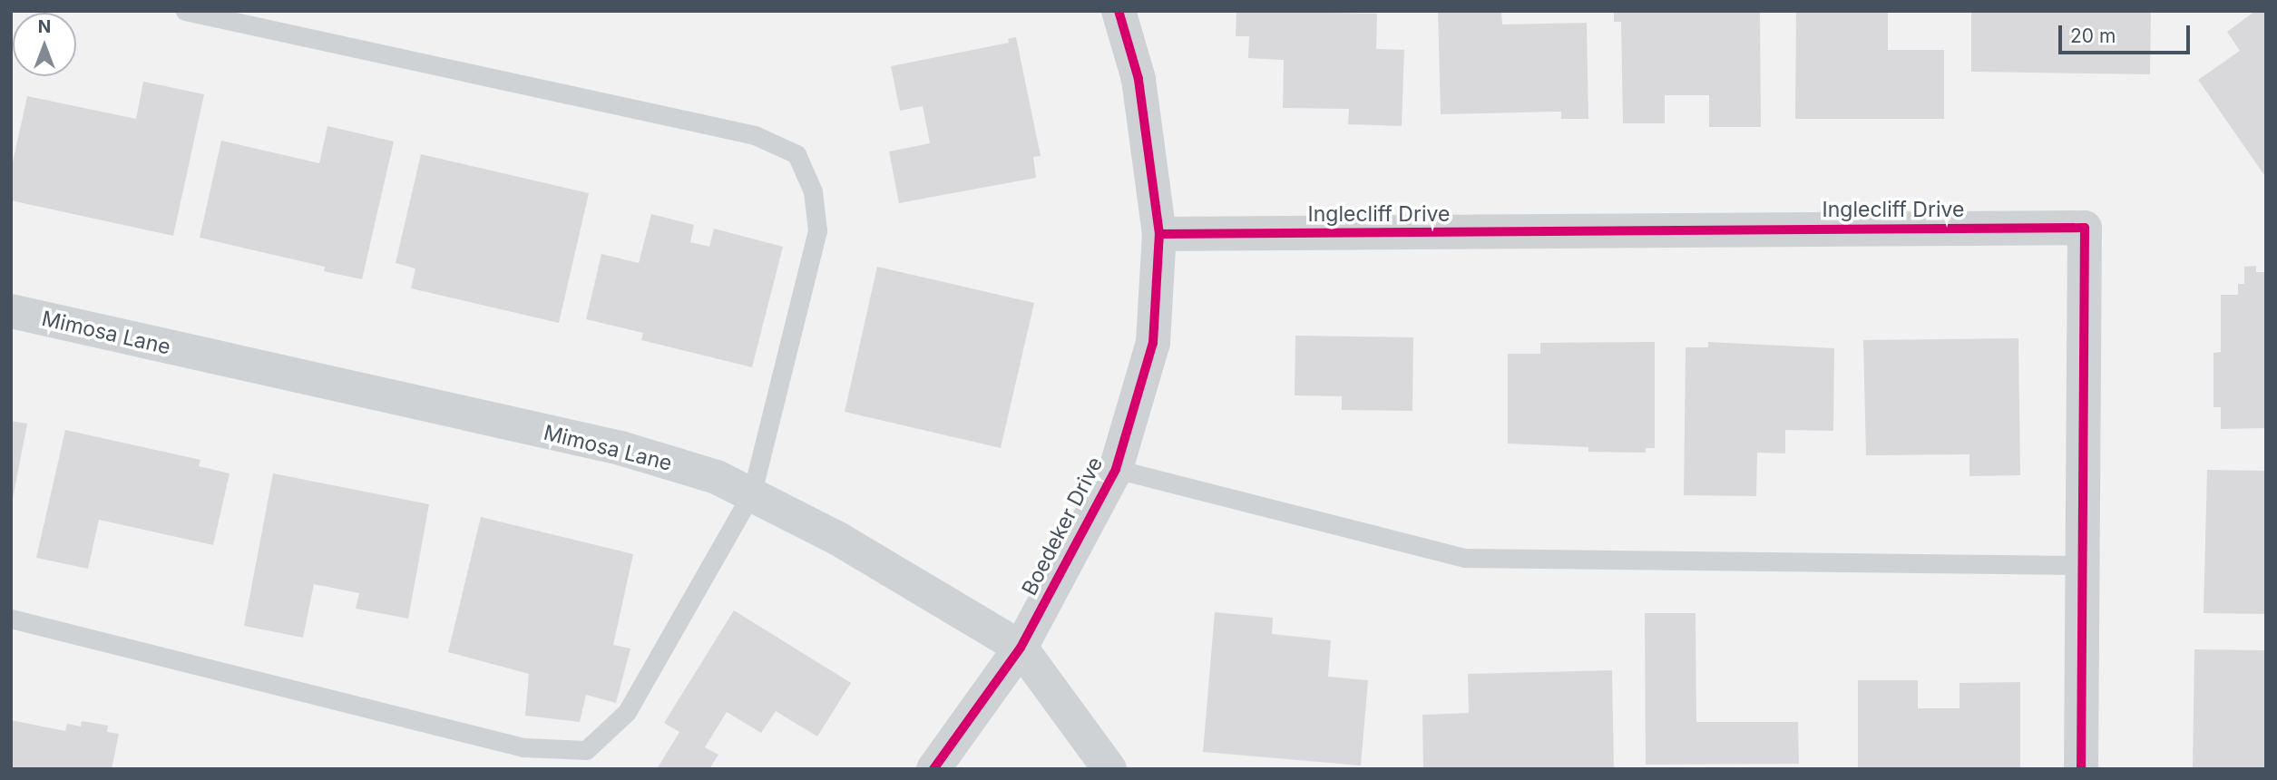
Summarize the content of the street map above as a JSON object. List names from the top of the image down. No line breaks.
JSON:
{"streets":{"street":["Inglecliff Drive","Mimosa Lane","Boedeker Drive"]},"crossings":[["Inglecliff Drive","Boedeker Drive"],["Mimosa Lane","Boedeker Drive"]],"scale_bar":"20 m","north":"top"}
